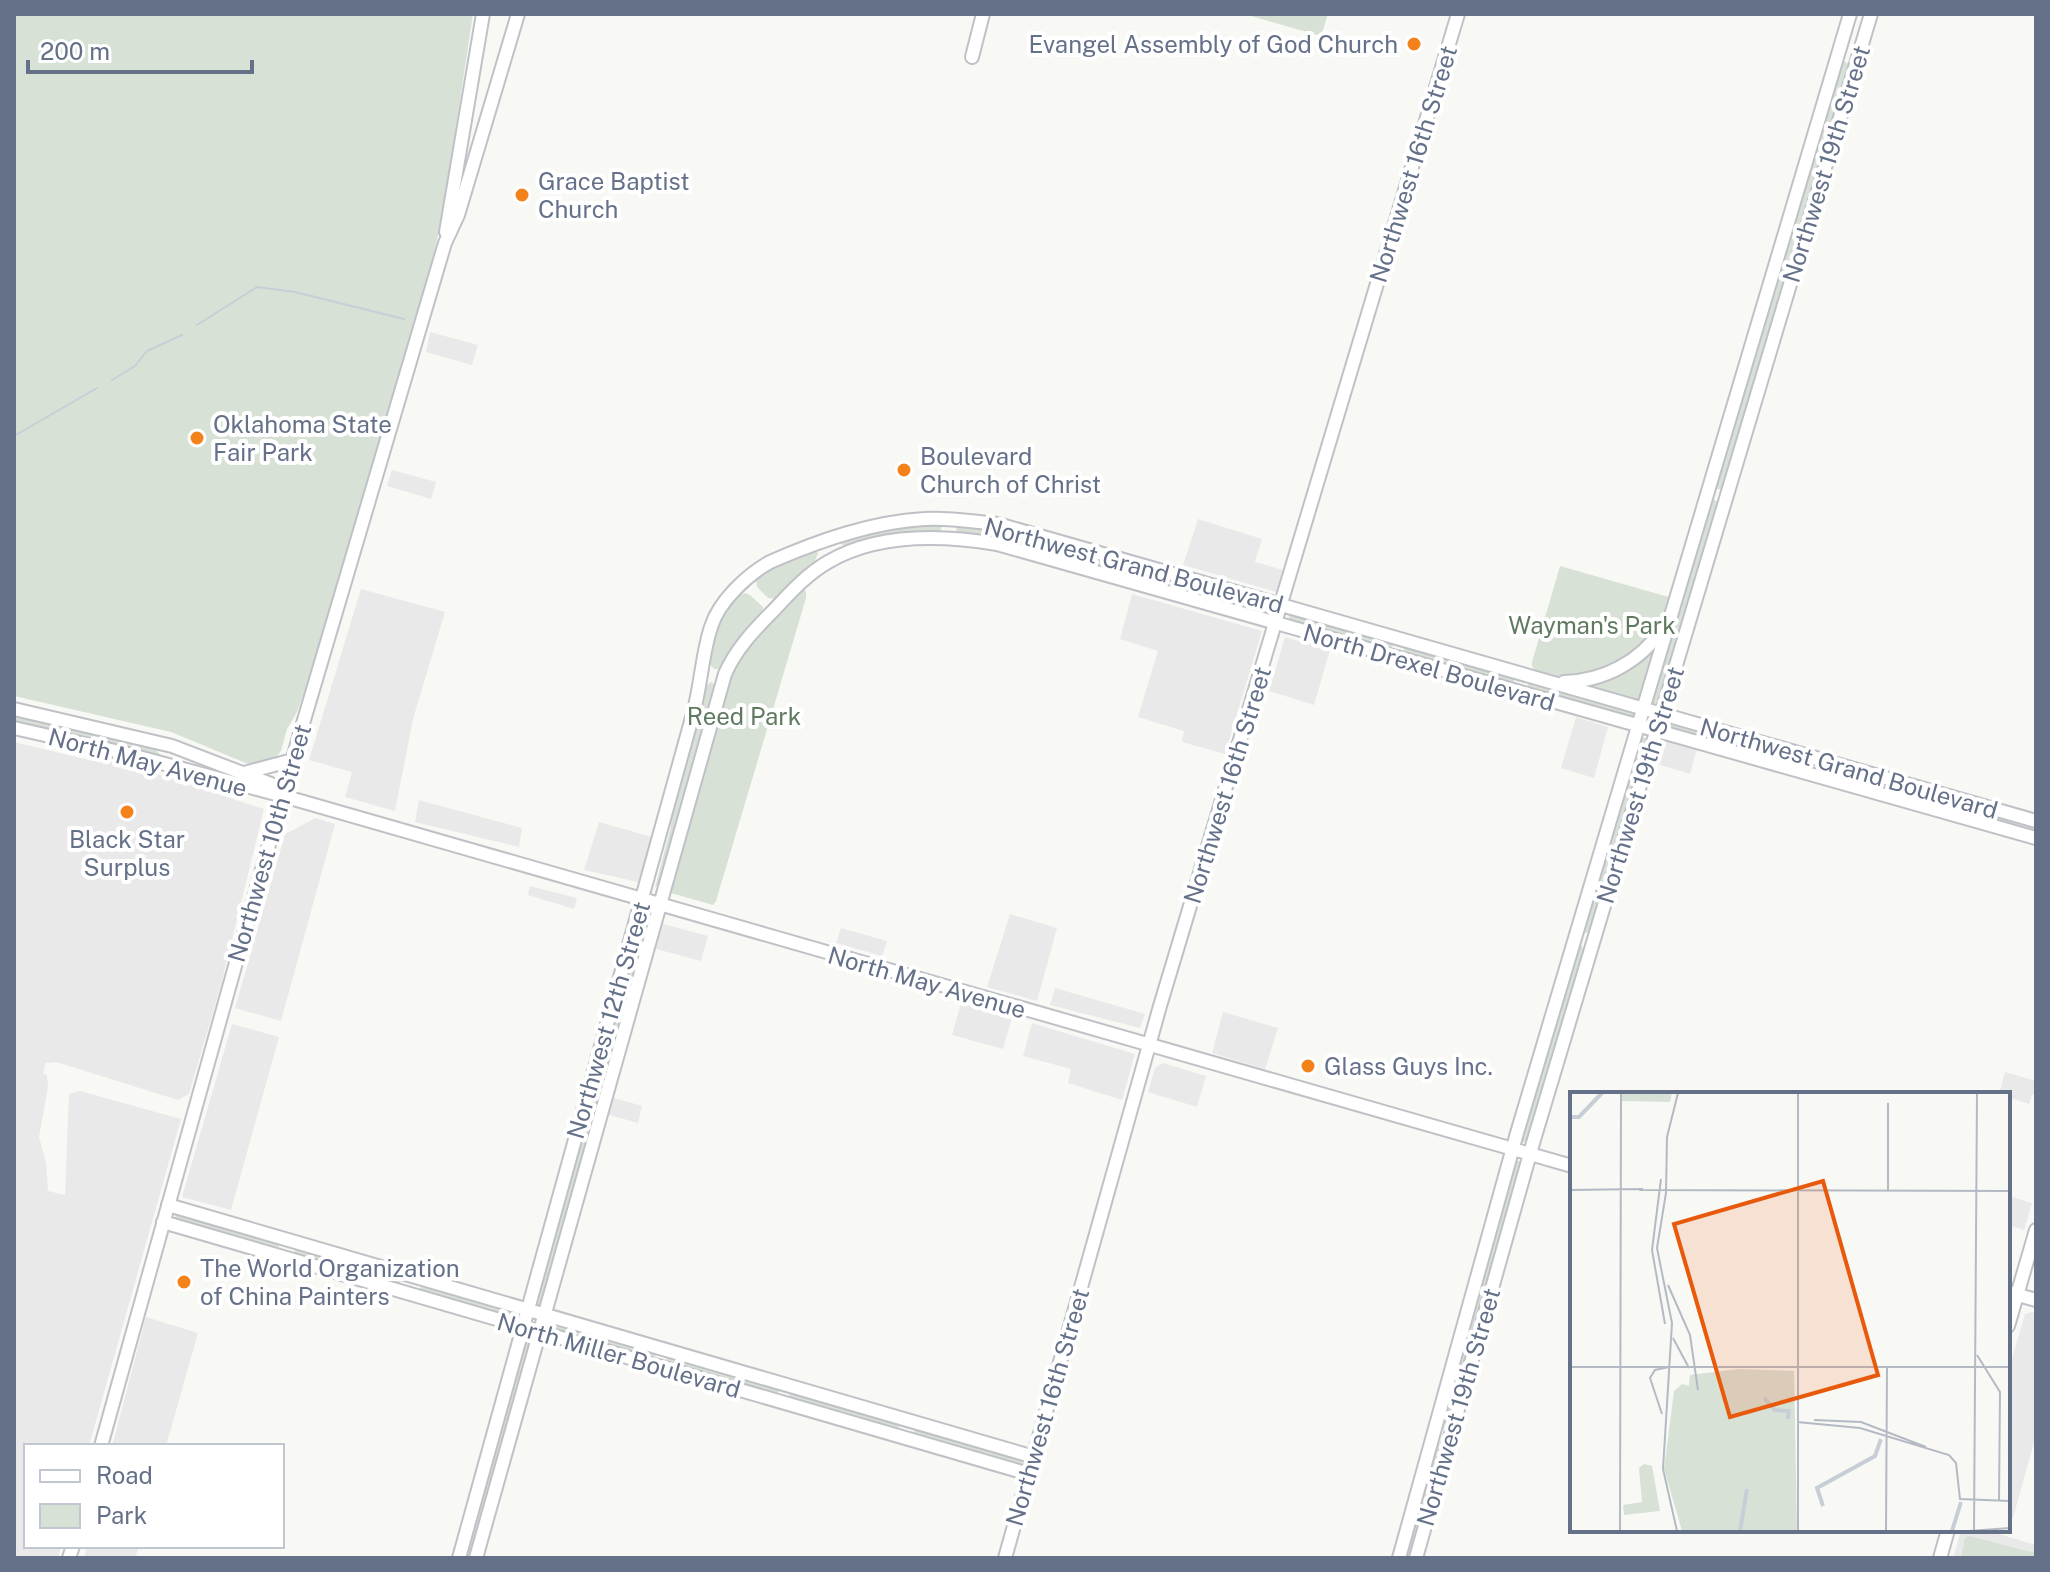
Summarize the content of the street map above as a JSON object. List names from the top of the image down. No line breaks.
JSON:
{"streets":{"street":["Northwest 16th Street","Northwest 19th Street","Northwest Grand Boulevard","North Drexel Boulevard","North May Avenue","Northwest 10th Street","Northwest 12th Street","North Miller Boulevard"]},"crossings":[["Northwest 16th Street","Northwest Grand Boulevard"],["Northwest 16th Street","North Drexel Boulevard"],["Northwest 16th Street","North May Avenue"],["Northwest 16th Street","North Miller Boulevard"],["Northwest 19th Street","Northwest Grand Boulevard"],["Northwest 19th Street","North Drexel Boulevard"],["Northwest 19th Street","North May Avenue"],["Northwest Grand Boulevard","Northwest 12th Street"],["North Drexel Boulevard","Northwest 12th Street"],["North May Avenue","Northwest 10th Street"],["North May Avenue","Northwest 12th Street"],["Northwest 10th Street","North Miller Boulevard"],["Northwest 12th Street","North Miller Boulevard"]],"parks":["Wayman's Park","Reed Park"],"places":["Evangel Assembly of God Church","Grace Baptist Church","Oklahoma State Fair Park","Boulevard Church of Christ","Black Star Surplus","Glass Guys Inc.","The World Organization of China Painters"],"legend":["Road","Park"],"scale_bar":"200 m"}
